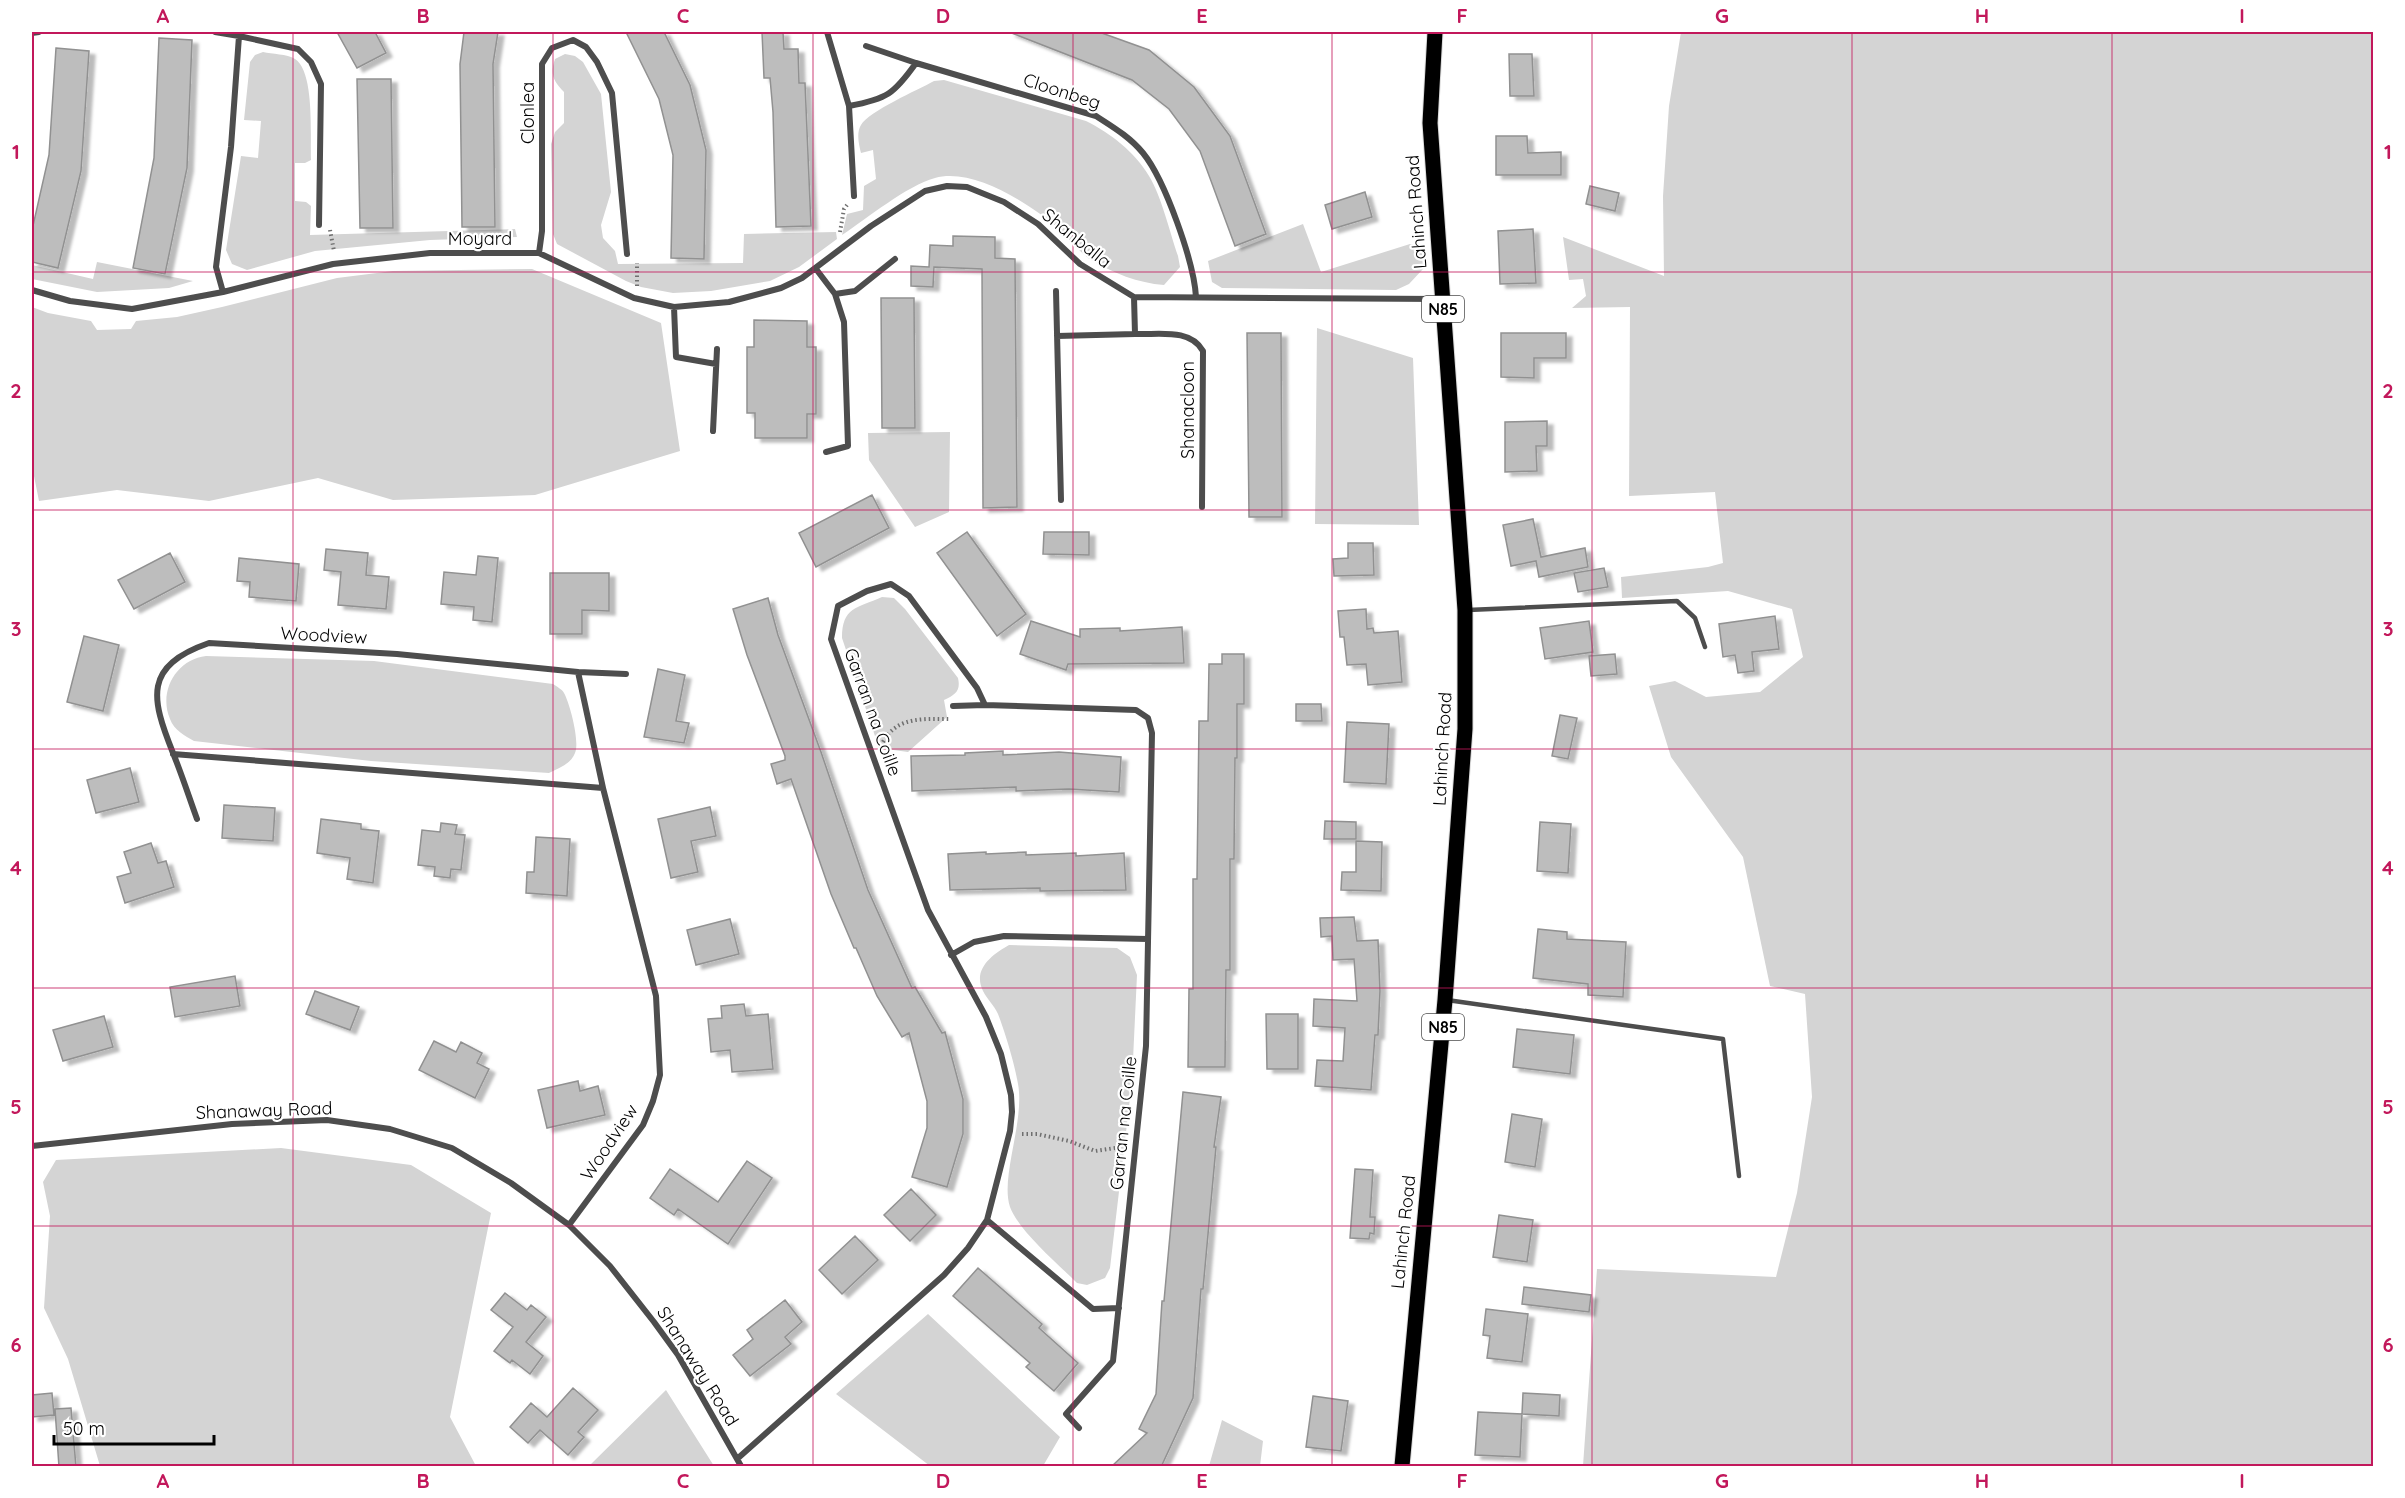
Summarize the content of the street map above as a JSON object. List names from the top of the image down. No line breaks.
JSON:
{"streets":{"main road":["Lahinch Road","N85"],"street":["Cloonbeg","Clonlea","Moyard","Shanballa","Shanacloon","Woodview","Garran na Coille","Shanaway Road"]},"crossings":[["Cloonbeg","Shanballa"],["Clonlea","Moyard"],["Lahinch Road","Shanballa"],["Moyard","Shanballa"],["Woodview","Shanaway Road"],["Garran na Coille","Shanaway Road"]],"scale_bar":"50 m","grid":{"columns":["A","B","C","D","E","F","G","H","I"],"rows":["1","2","3","4","5","6"]}}
